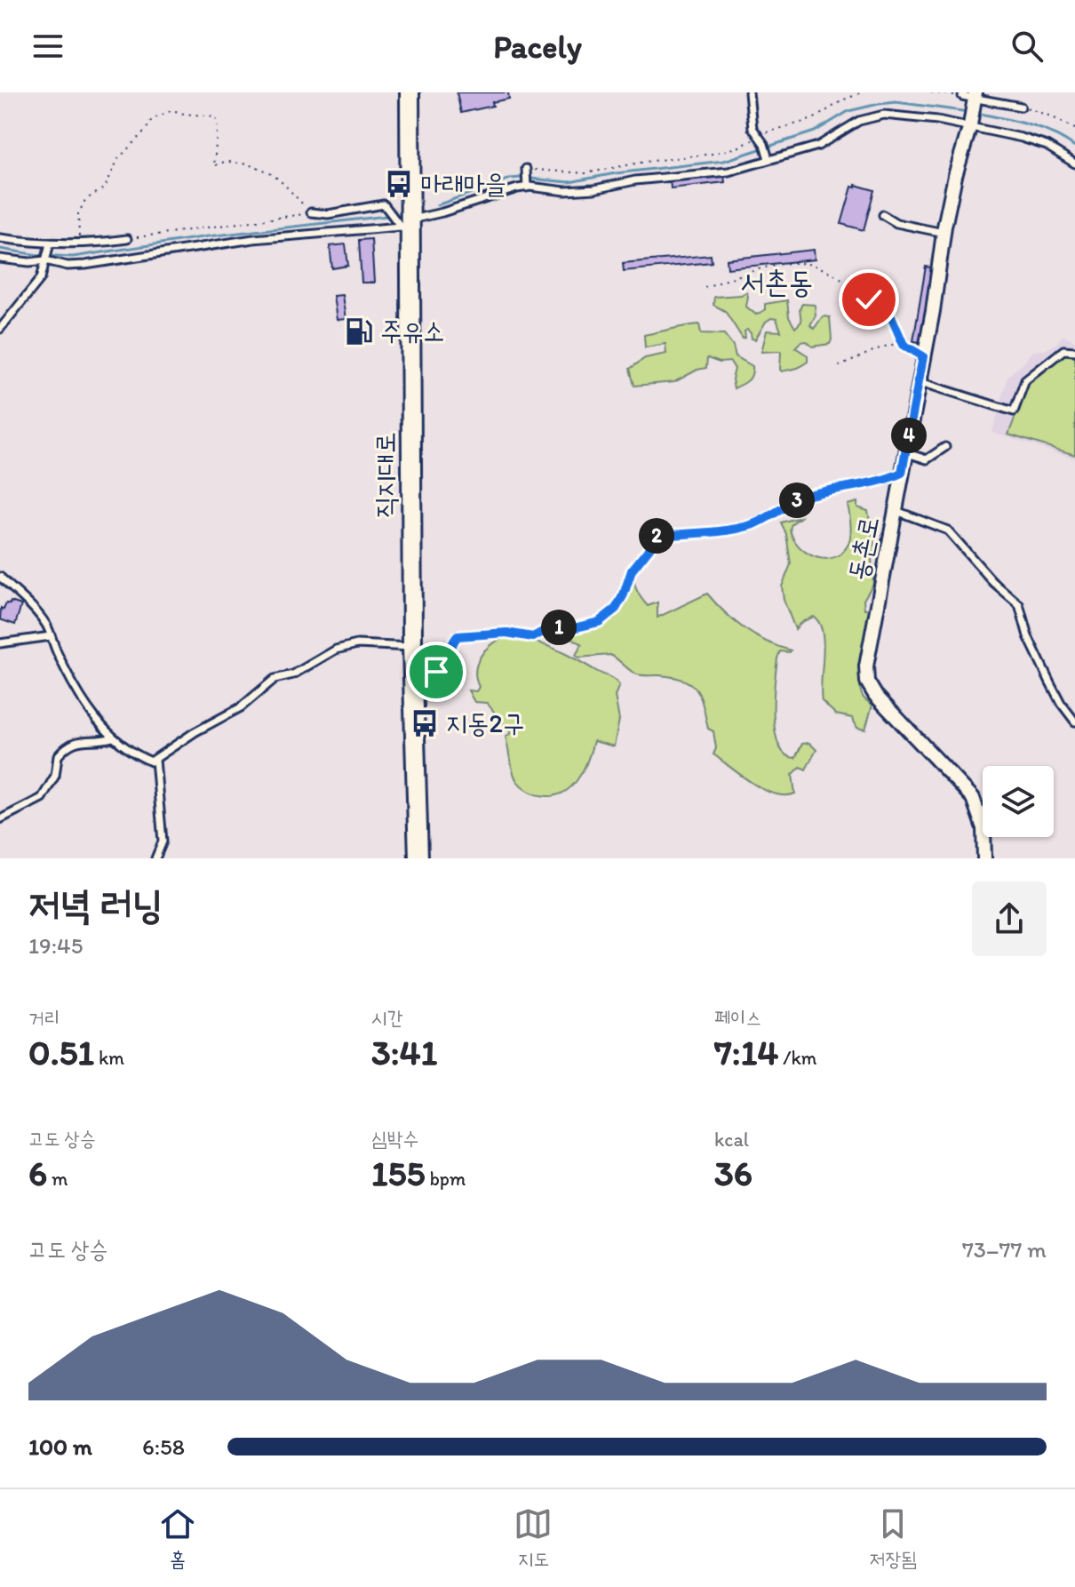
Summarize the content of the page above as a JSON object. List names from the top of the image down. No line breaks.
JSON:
{"streets":{"main road":["직지대로"],"street":["동촌로"]},"districts":["서촌동"],"places":{"bus stop":["마래마을","지동2구"],"fuel station":["주유소"]},"page":{"header":"Pacely","pins":["4","3","2","1"],"heading":["저녁 러닝","19:45"],"stats":[["거리","0.51 km"],["시간","3:41"],["페이스","7:14 /km"],["고도 상승","6 m"],["심박수","155 bpm"],["kcal","36"]],"chart":["고도 상승","73–77 m"],"list":[{"name":"100 m","note":"6:58"}],"tabs":["홈","지도","저장됨"]}}
